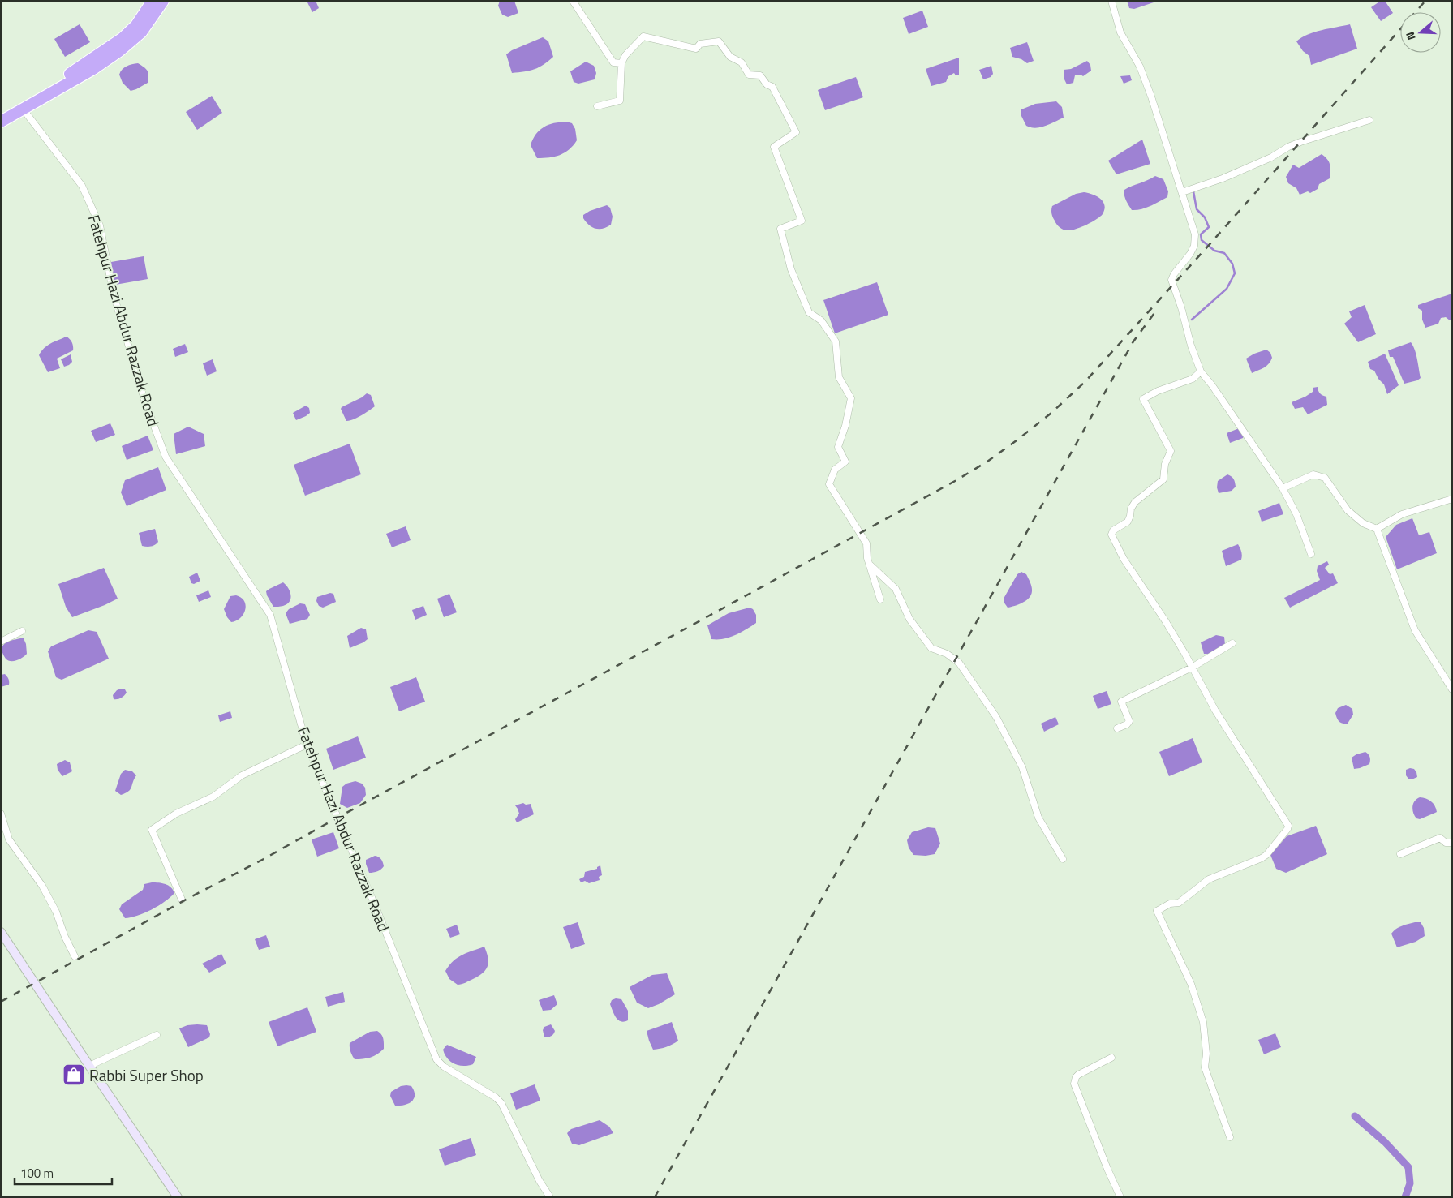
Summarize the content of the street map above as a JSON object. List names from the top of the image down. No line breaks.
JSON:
{"streets":{"street":["Fatehpur Hazi Abdur Razzak Road"]},"places":{"shop":["Rabbi Super Shop"]},"scale_bar":"100 m","north":"left"}
